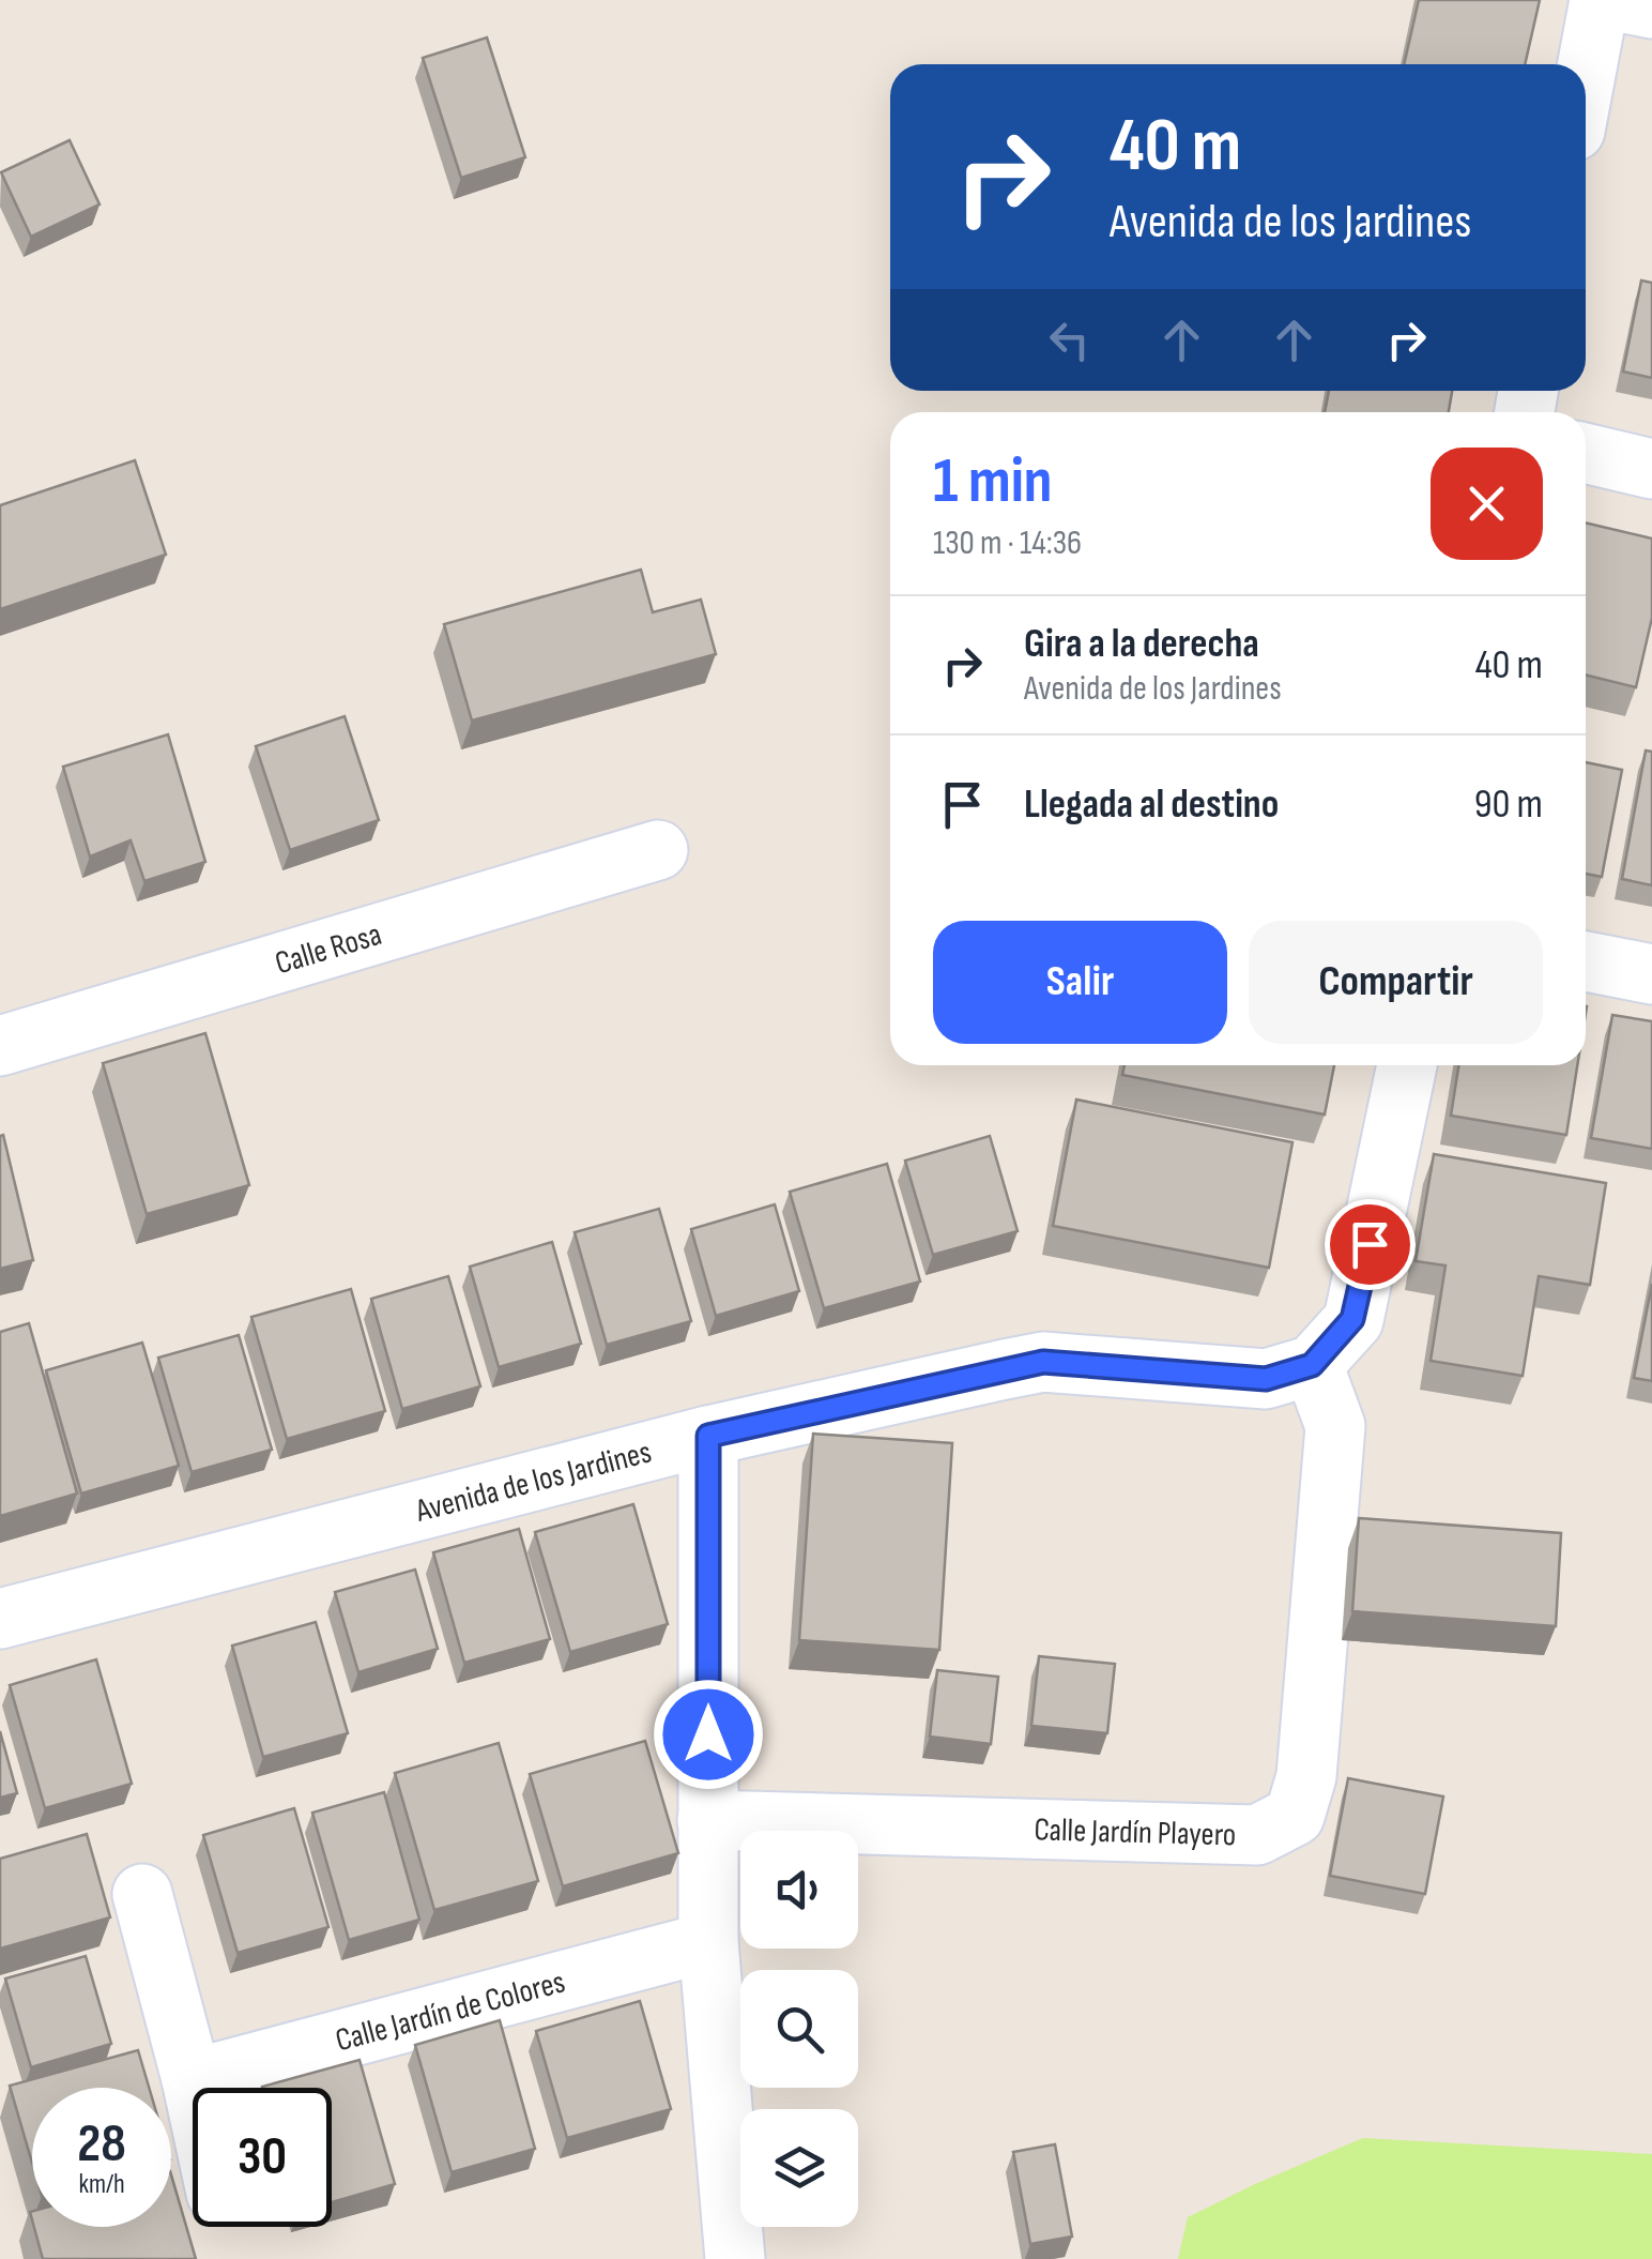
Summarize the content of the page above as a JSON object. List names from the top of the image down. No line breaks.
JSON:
{"streets":{"street":["Calle Rosa","Avenida de los Jardines","Calle Jardín Playero","Calle Jardín de Colores"]},"crossings":[["Avenida de los Jardines","Calle Jardín Playero"]],"page":{"turn":["40 m","Avenida de los Jardines"],"heading":["1 min","130 m · 14:36"],"list":[{"name":"Gira a la derecha","note":"Avenida de los Jardines","value":"40 m"},{"name":"Llegada al destino","value":"90 m"}],"buttons":["Salir","Compartir"],"speed":"28 km/h","limit":"30"}}
